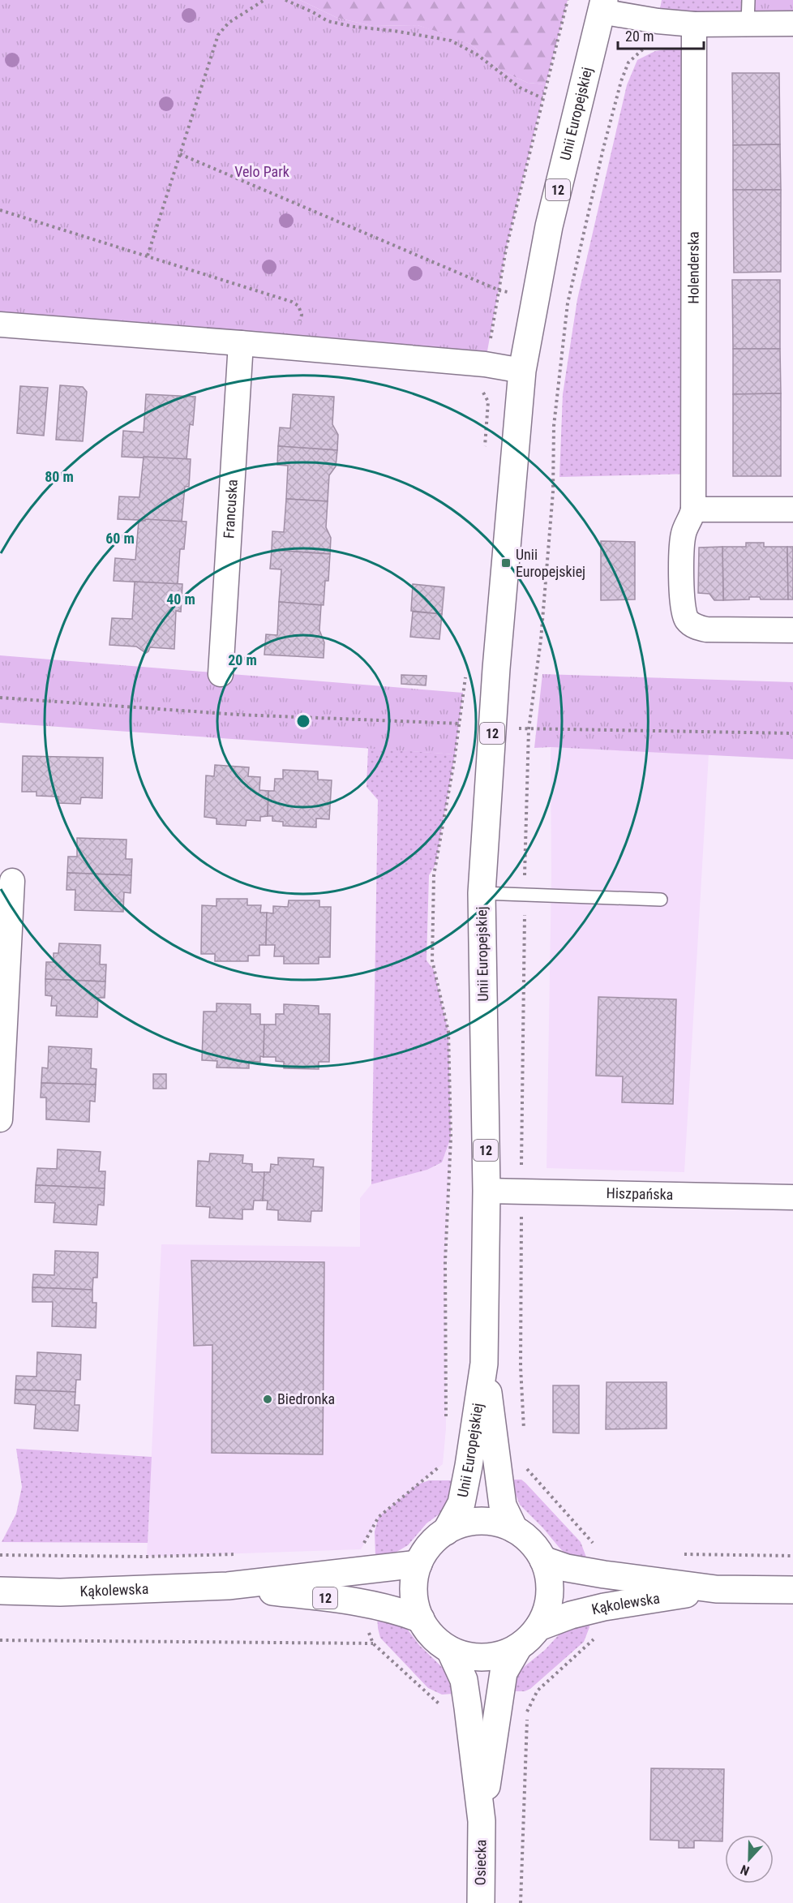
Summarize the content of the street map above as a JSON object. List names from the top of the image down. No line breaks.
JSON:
{"streets":{"main road":["Unii Europejskiej","12","Kąkolewska","Osiecka"],"street":["Holenderska","Francuska","Hiszpańska"]},"crossings":[["Unii Europejskiej","12"],["Unii Europejskiej","Hiszpańska"],["Unii Europejskiej","Kąkolewska"],["12","Kąkolewska"]],"parks":["Velo Park"],"places":{"transit":["Unii Europejskiej"],"other":["Biedronka"]},"scale_bar":"20 m","north":"bottom","rings":["80 m","60 m","40 m","20 m"]}
